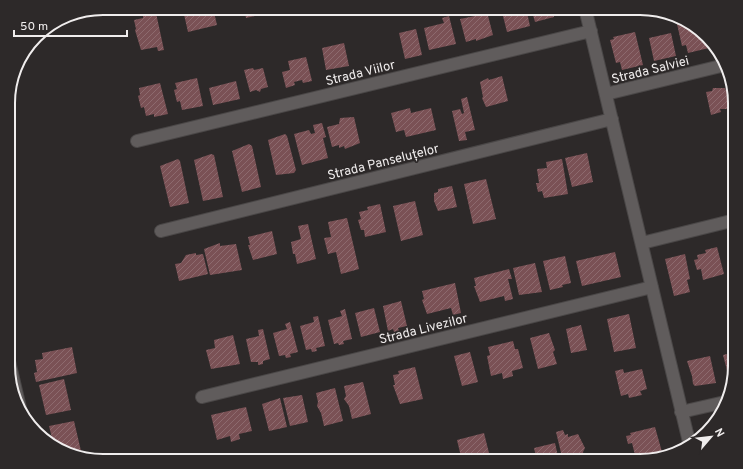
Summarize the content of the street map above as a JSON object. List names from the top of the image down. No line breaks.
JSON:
{"streets":{"street":["Strada Salviei","Strada Viilor","Strada Panseluțelor","Strada Livezilor"]},"scale_bar":"50 m","north":"top right"}
